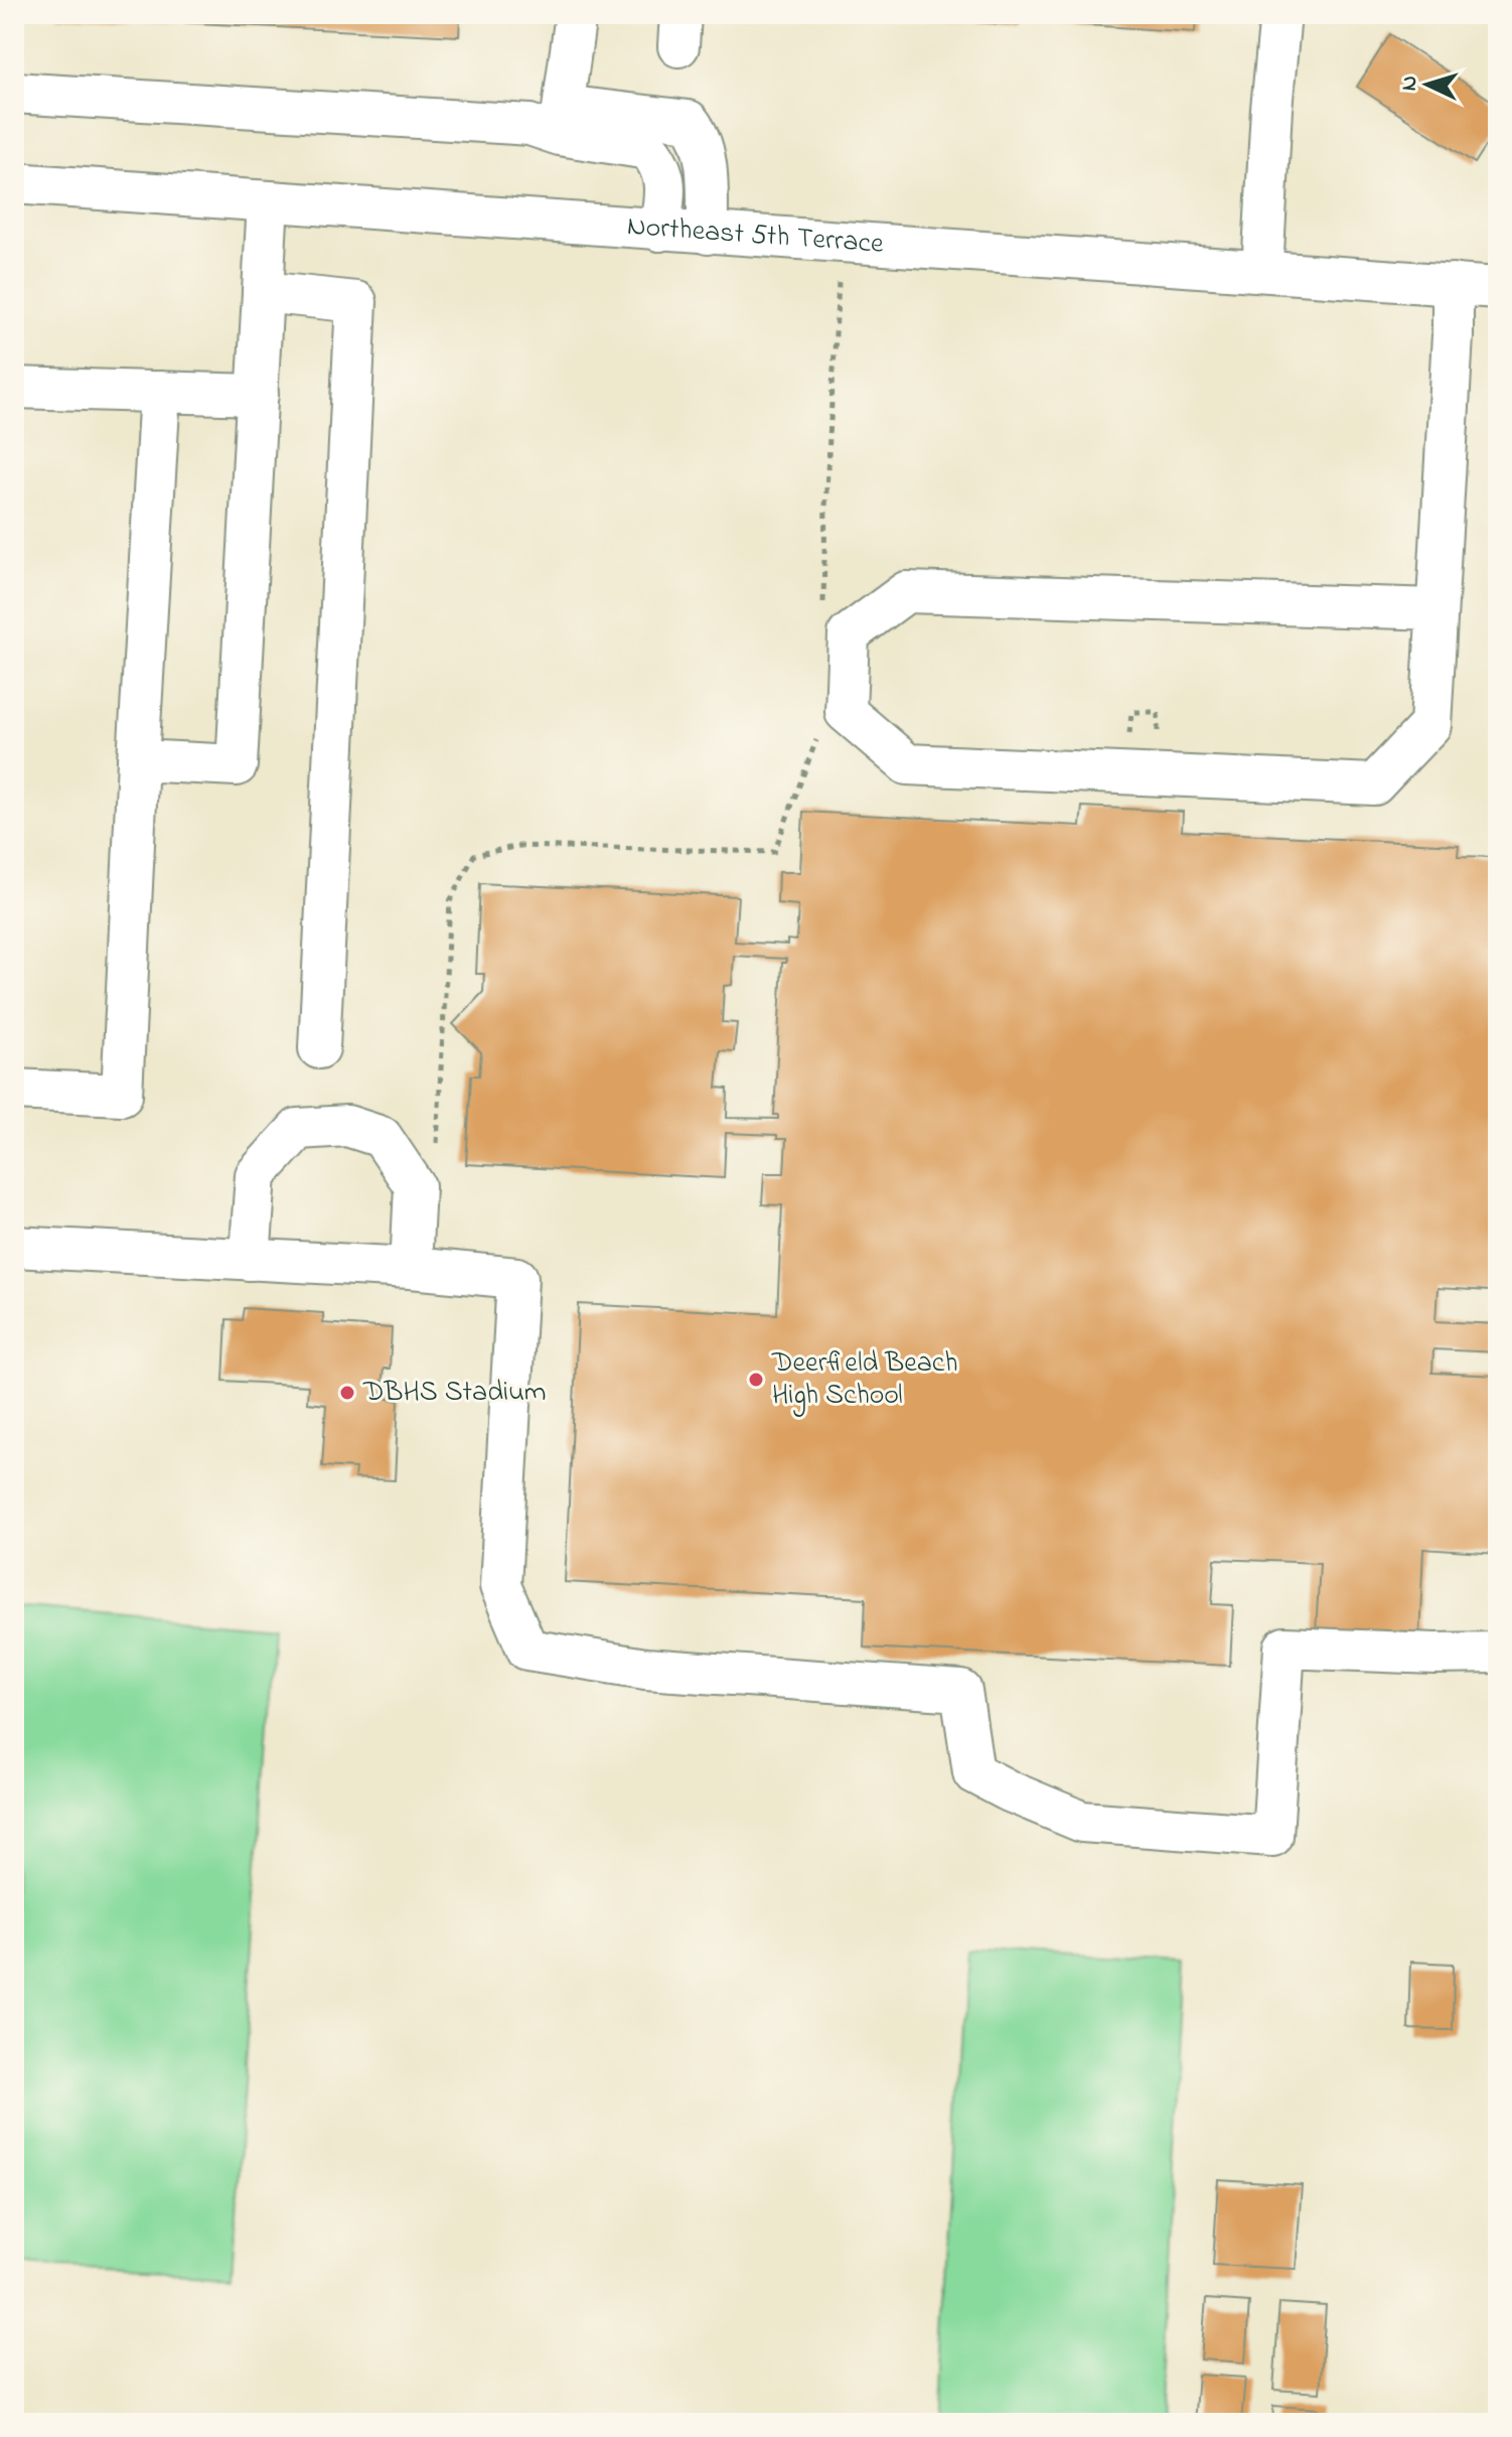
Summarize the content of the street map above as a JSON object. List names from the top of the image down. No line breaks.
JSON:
{"streets":{"street":["Northeast 5th Terrace"]},"places":["Deerfield Beach High School","DBHS Stadium"],"north":"left"}
